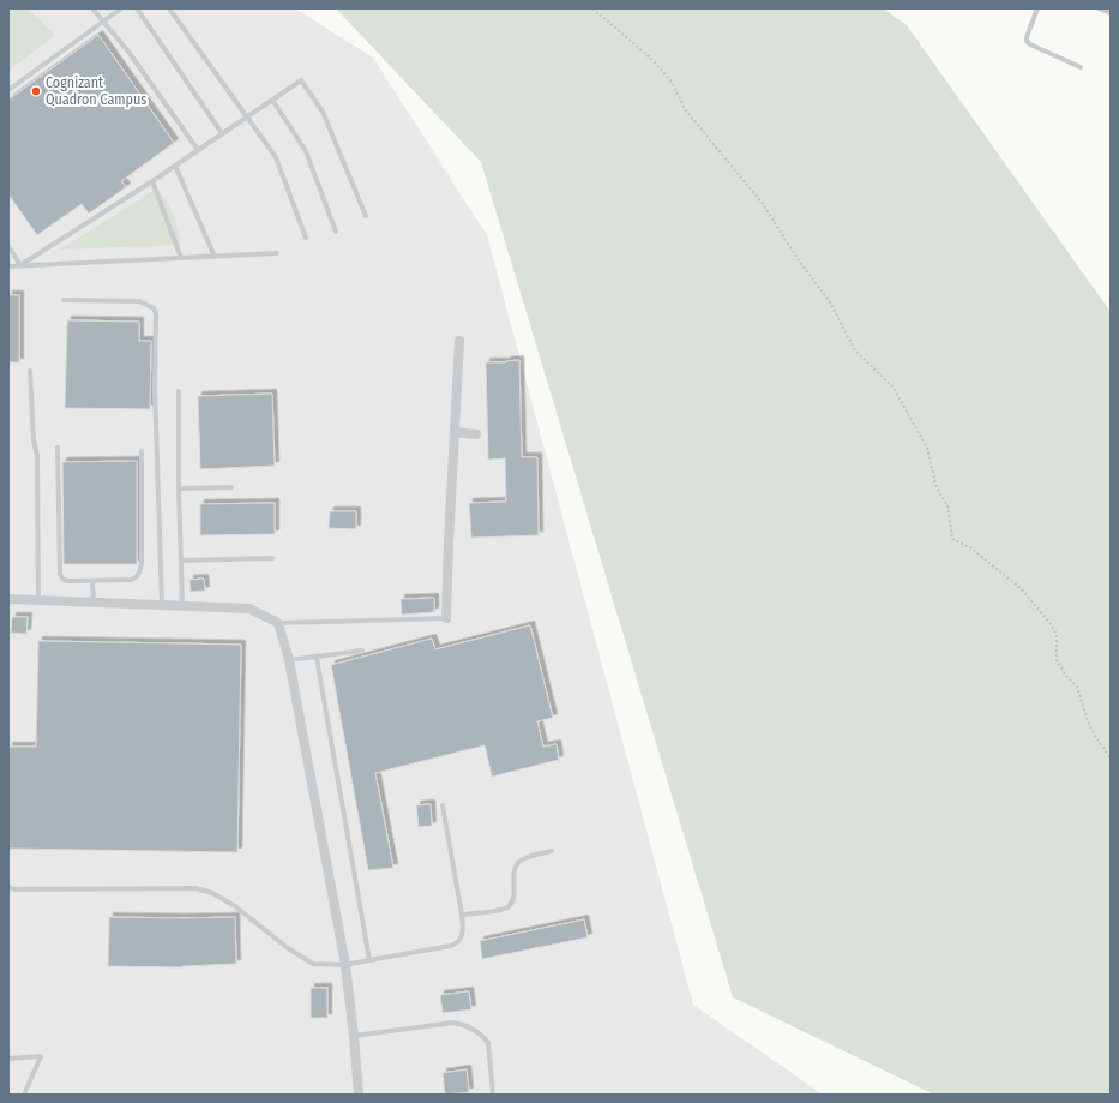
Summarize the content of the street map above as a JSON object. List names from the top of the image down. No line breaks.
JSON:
{"places":["Cognizant Quadron Campus"]}
